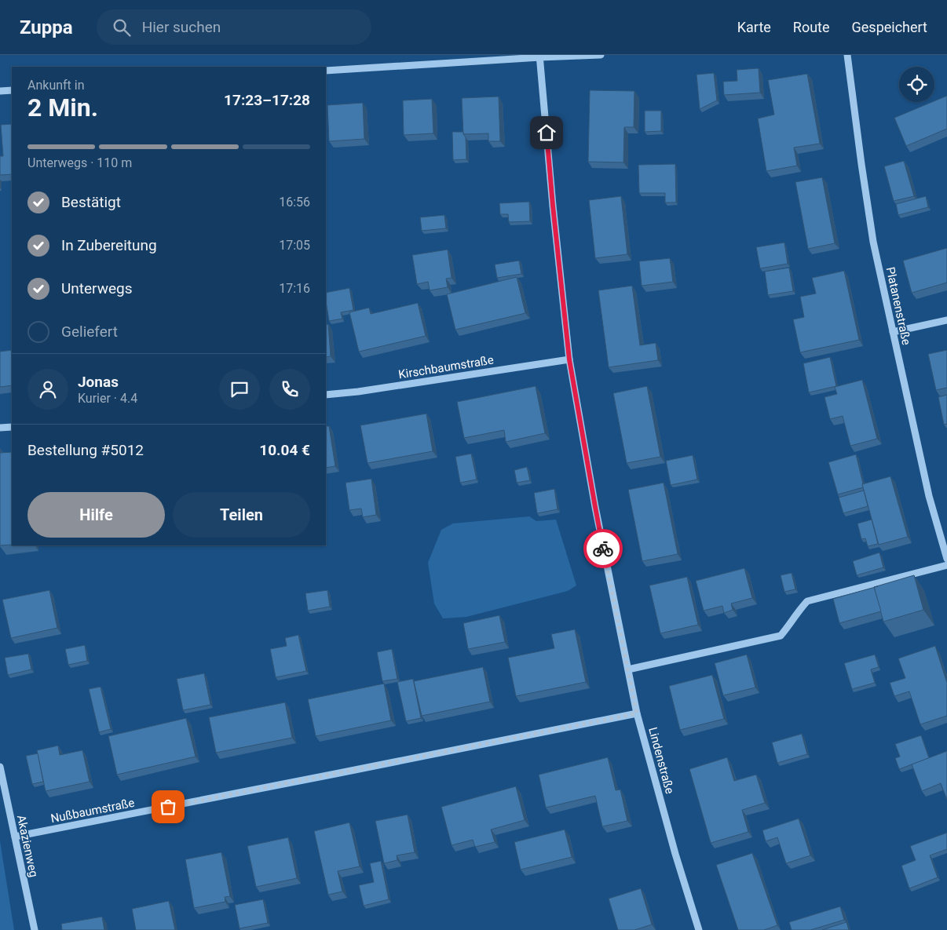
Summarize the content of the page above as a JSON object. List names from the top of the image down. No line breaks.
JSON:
{"streets":{"street":["Platanenstraße","Kirschbaumstraße","Lindenstraße","Nußbaumstraße","Akazienweg"]},"crossings":[["Kirschbaumstraße","Lindenstraße"],["Lindenstraße","Nußbaumstraße"],["Nußbaumstraße","Akazienweg"]],"page":{"header":"Zuppa","search":"Hier suchen","nav":["Karte","Route","Gespeichert"],"heading":["2 Min.","Ankunft in","17:23–17:28"],"panel":["Jonas","Kurier · 4.4","Bestellung #5012","10.04 €"],"bar":"Unterwegs · 110 m","list":[["Bestätigt","16:56"],["In Zubereitung","17:05"],["Unterwegs","17:16"],"Geliefert"],"buttons":["Hilfe","Teilen"]}}
